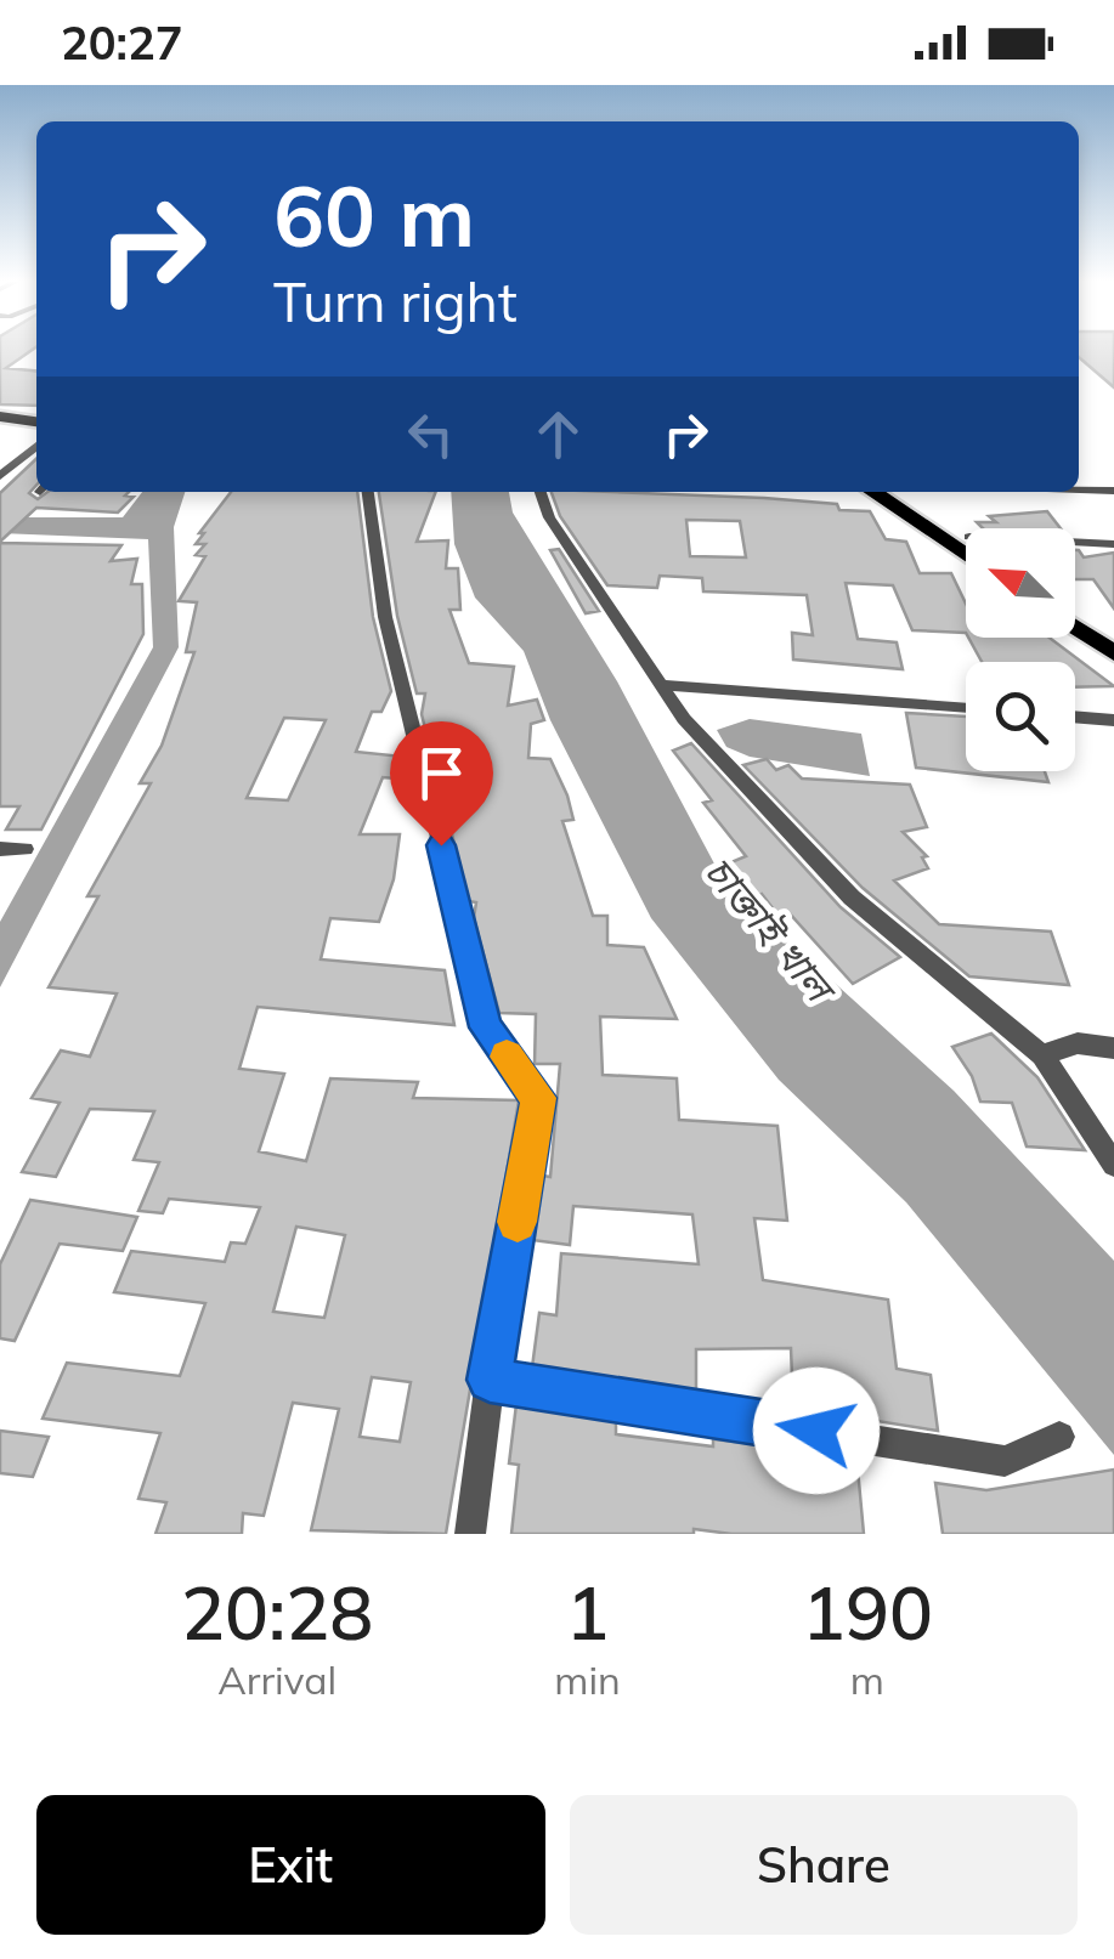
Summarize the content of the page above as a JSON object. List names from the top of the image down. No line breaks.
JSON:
{"water":["চাক্তাই খাল"],"north":"top left","page":{"status":"20:27","turn":["60 m","Turn right"],"eta":["20:28","Arrival","1","min","190","m"],"buttons":["Exit","Share"]}}
